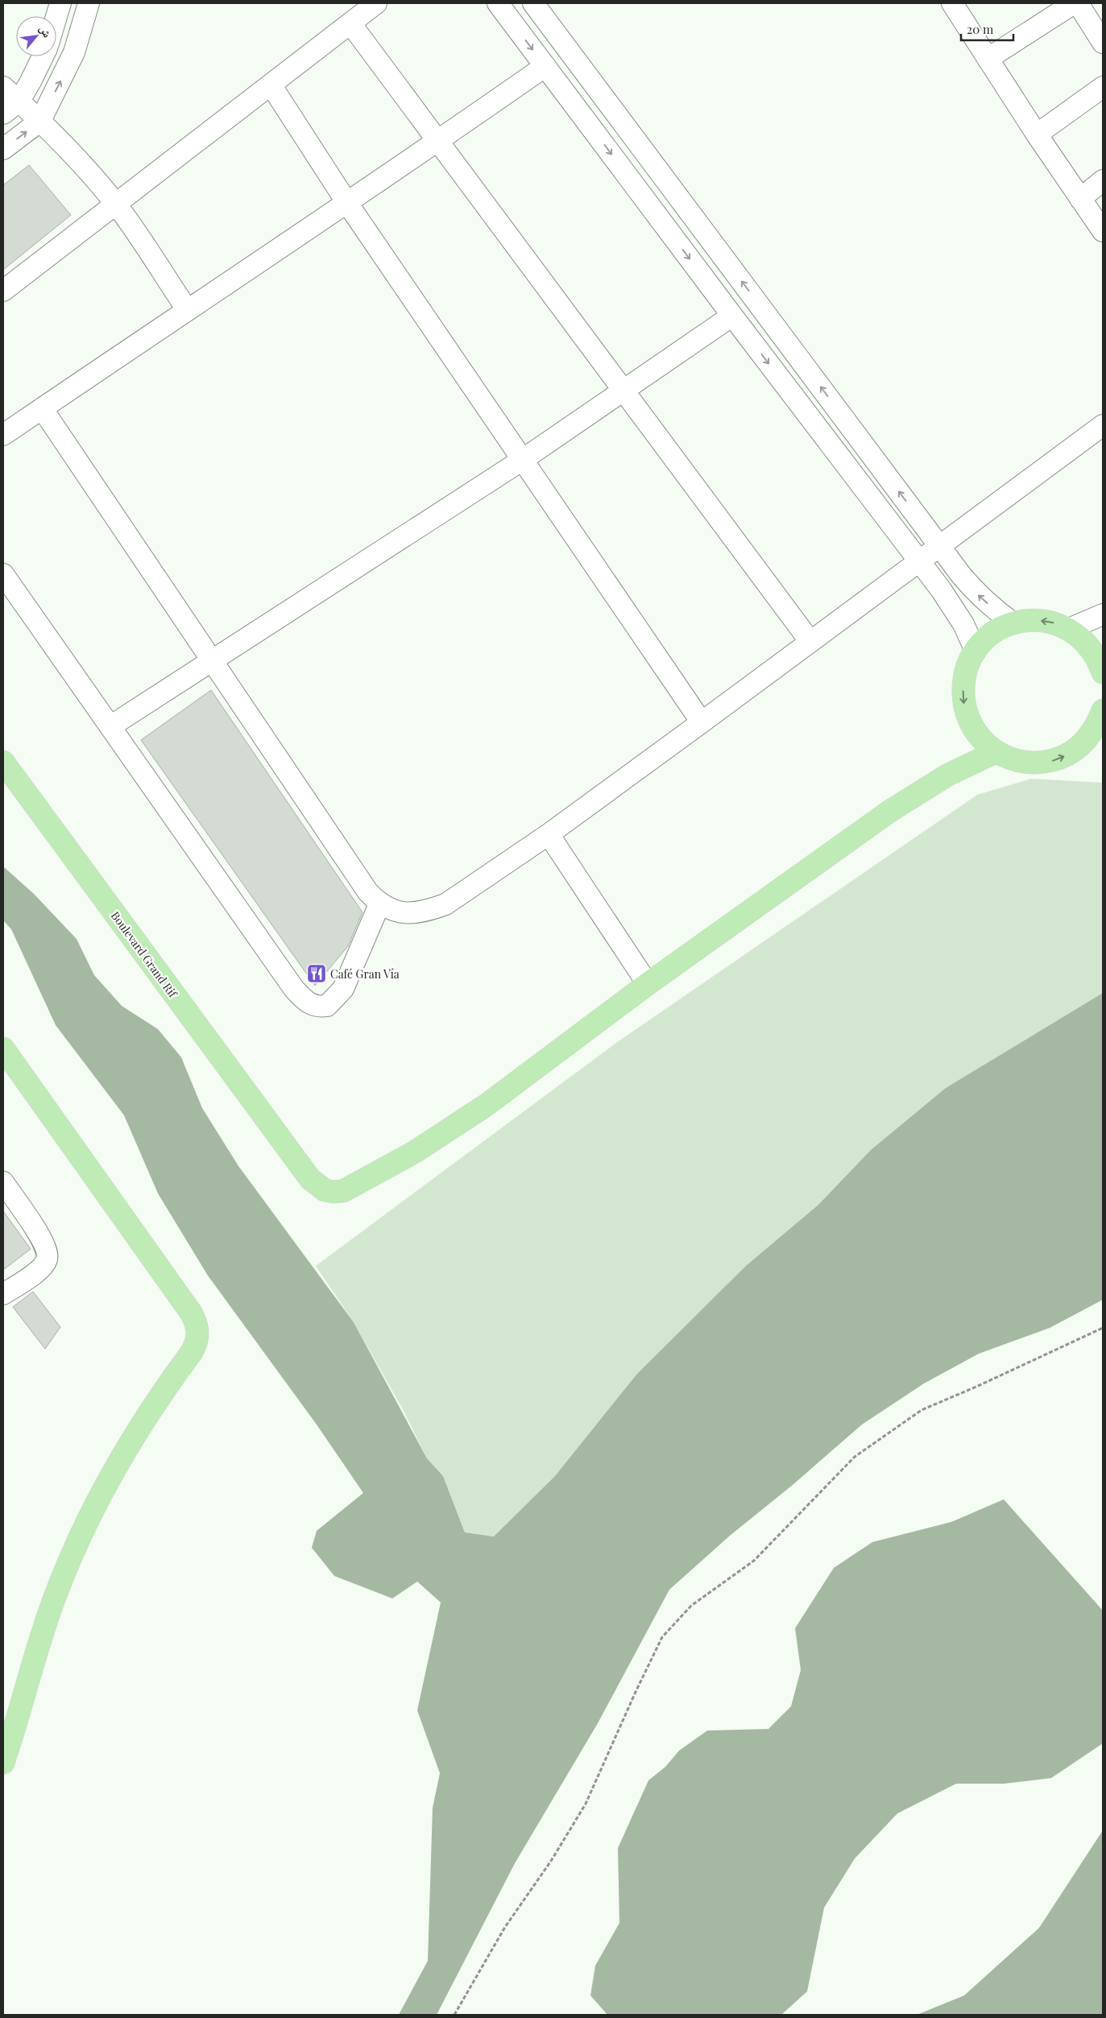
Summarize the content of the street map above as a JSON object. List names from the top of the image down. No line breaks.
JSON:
{"streets":{"main road":["Boulevard Grand Rif"]},"places":{"restaurant":["Café Gran Vía"]},"scale_bar":"20 m","north":"top right"}
